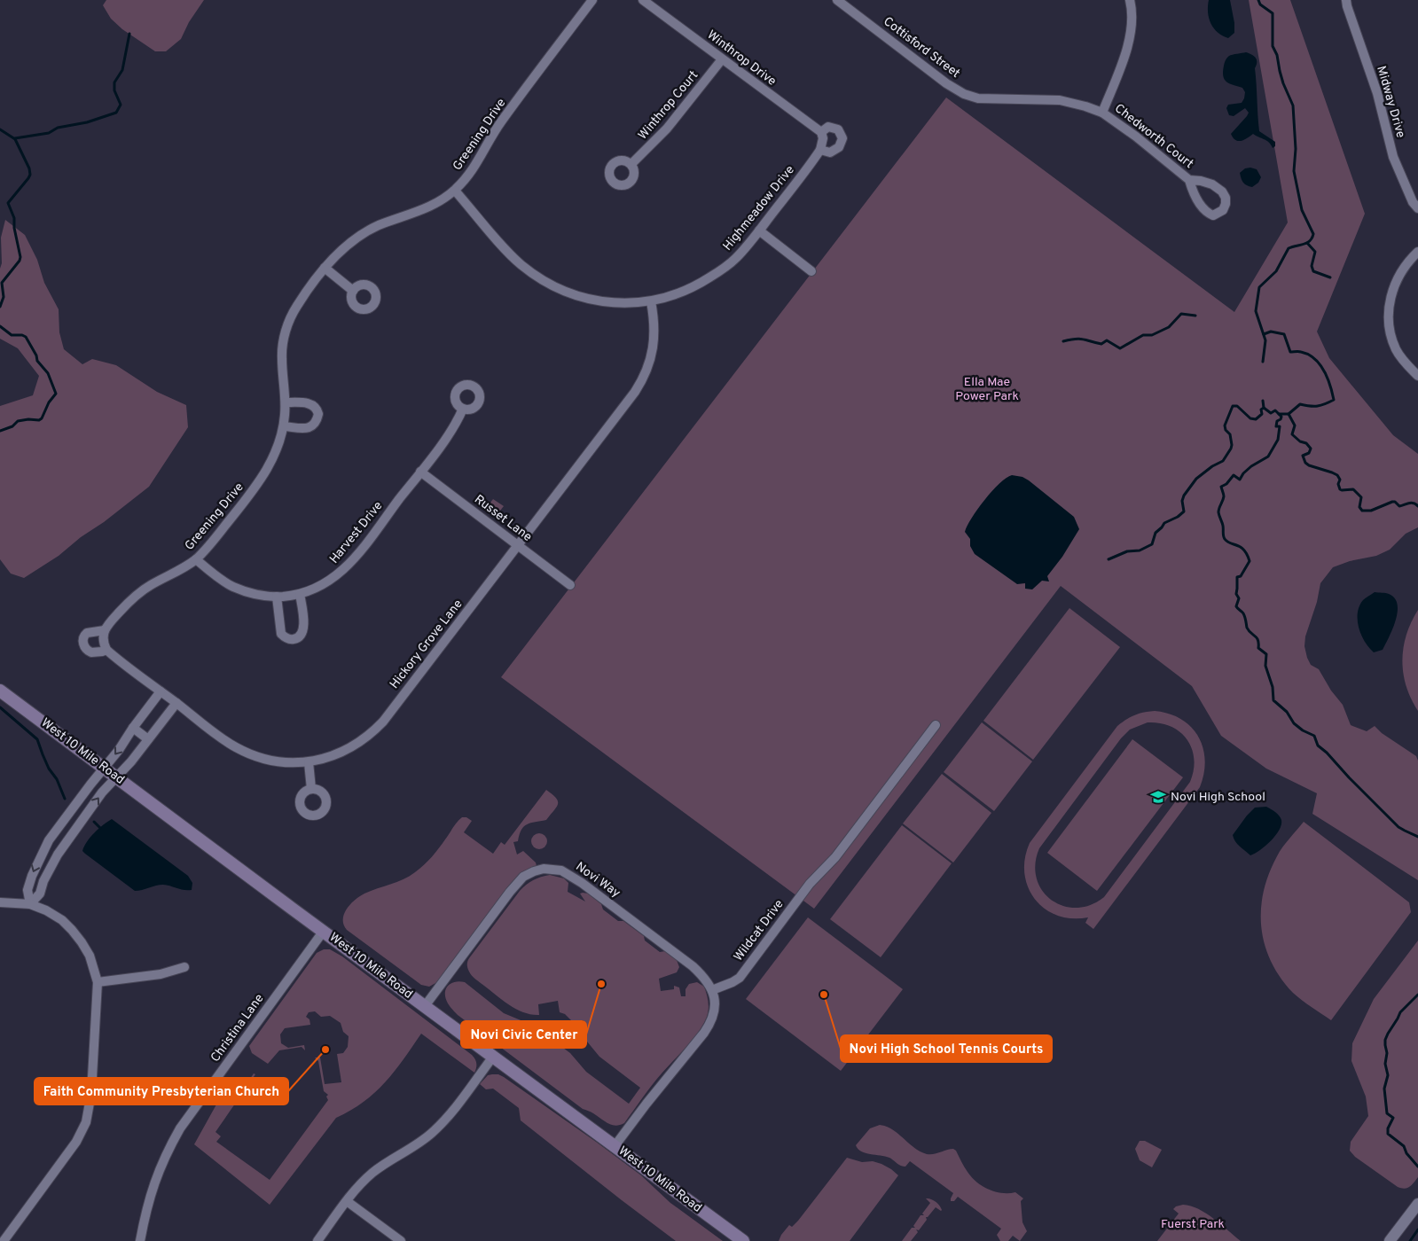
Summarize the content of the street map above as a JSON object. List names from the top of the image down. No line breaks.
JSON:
{"streets":{"main road":["West 10 Mile Road"],"street":["Cottisford Street","Winthrop Drive","Midway Drive","Winthrop Court","Greening Drive","Chedworth Court","Highmeadow Drive","Russet Lane","Harvest Drive","Hickory Grove Lane","Novi Way","Wildcat Drive","Christina Lane"]},"crossings":[["Cottisford Street","Chedworth Court"],["Winthrop Drive","Winthrop Court"],["Winthrop Drive","Highmeadow Drive"],["Greening Drive","Highmeadow Drive"],["Greening Drive","Harvest Drive"],["Greening Drive","Hickory Grove Lane"],["Highmeadow Drive","Hickory Grove Lane"],["Russet Lane","Harvest Drive"],["Russet Lane","Hickory Grove Lane"],["West 10 Mile Road","Novi Way"],["West 10 Mile Road","Christina Lane"],["Novi Way","Wildcat Drive"]],"parks":["Ella Mae Power Park","Fuerst Park"],"places":{"school or university":["Novi High School"],"other":["Novi Civic Center","Novi High School Tennis Courts","Faith Community Presbyterian Church"]}}
